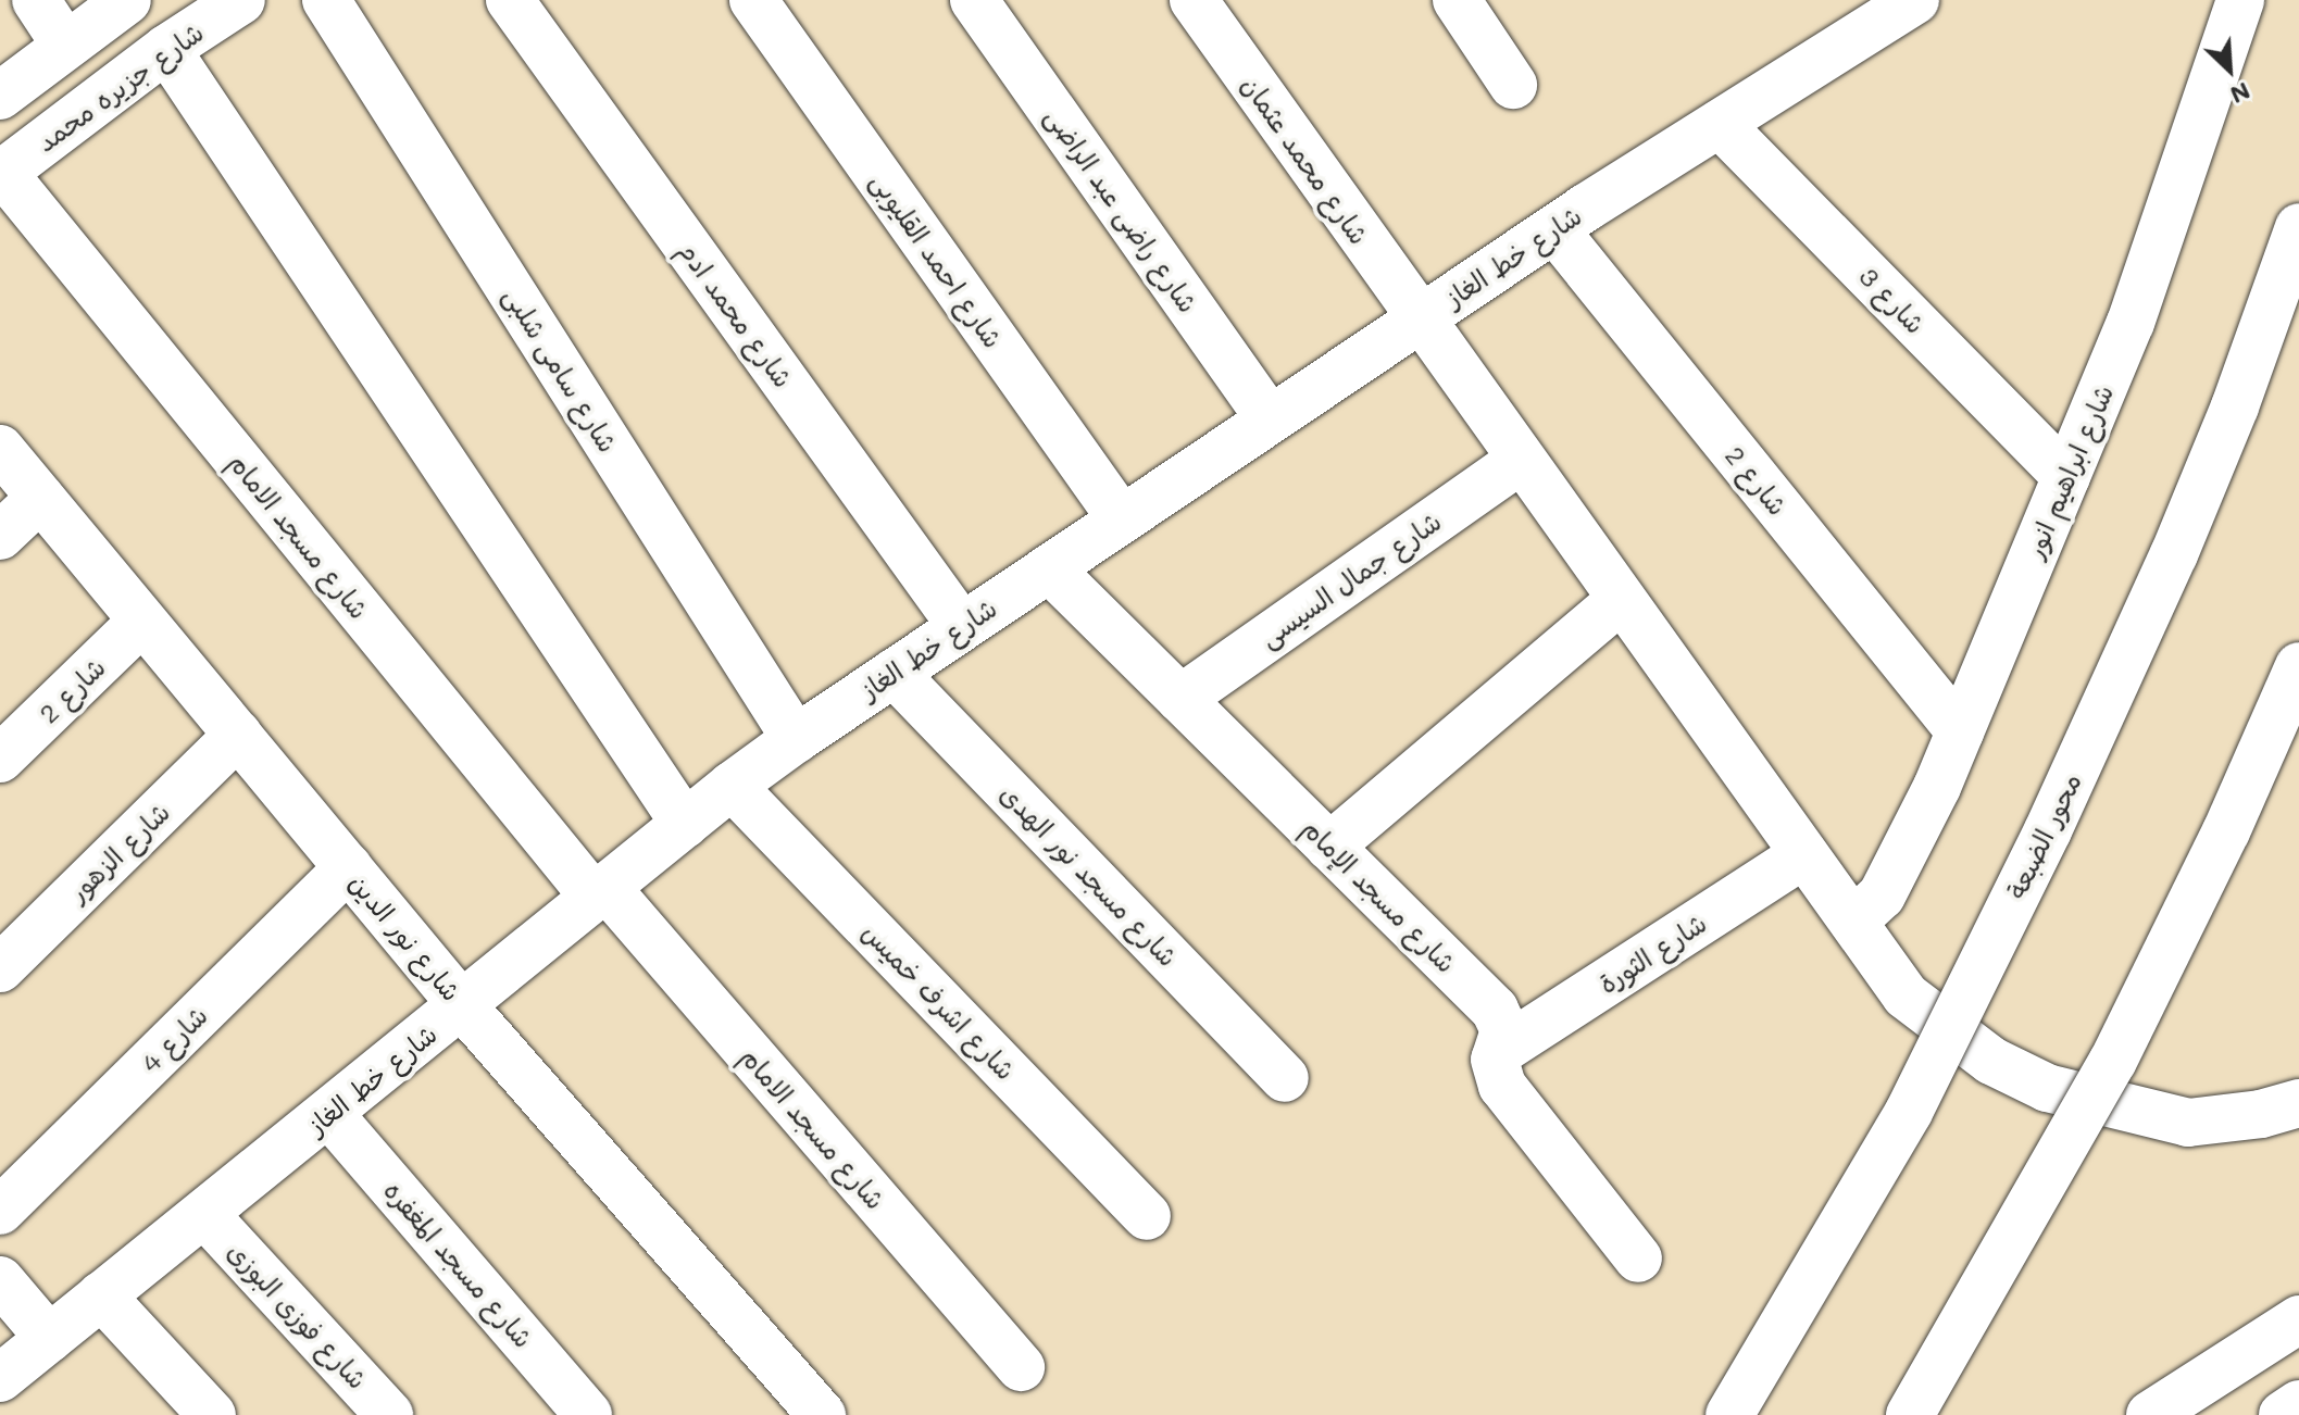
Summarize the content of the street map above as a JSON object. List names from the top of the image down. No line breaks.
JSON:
{"streets":{"main road":["شارع جزيره محمد","شارع محمد عثمان","شارع راضى عبد الراضى","شارع خط الغاز","شارع احمد القليوبى","شارع 3","شارع محمد ادم","شارع سامى شلبى","شارع ابراهيم انور","شارع 2","شارع مسجد الامام","شارع جمال السيسى","محور الضبعة","شارع الزهور","شارع مسجد نور الهدى","شارع مسجد الإمام","شارع نور الدين","شارع الثورة","شارع اشرف خميس","شارع 4","شارع مسجد المغفره","شارع فوزى البوزى"]},"crossings":[["شارع جزيره محمد","شارع مسجد الامام"],["شارع محمد عثمان","شارع خط الغاز"],["شارع محمد عثمان","شارع ابراهيم انور"],["شارع محمد عثمان","شارع جمال السيسى"],["شارع محمد عثمان","شارع الثورة"],["شارع راضى عبد الراضى","شارع خط الغاز"],["شارع خط الغاز","شارع احمد القليوبى"],["شارع خط الغاز","شارع 3"],["شارع خط الغاز","شارع محمد ادم"],["شارع خط الغاز","شارع سامى شلبى"],["شارع خط الغاز","شارع 2"],["شارع خط الغاز","شارع مسجد الامام"],["شارع خط الغاز","شارع مسجد نور الهدى"],["شارع خط الغاز","شارع مسجد الإمام"],["شارع خط الغاز","شارع نور الدين"],["شارع خط الغاز","شارع اشرف خميس"],["شارع خط الغاز","شارع مسجد المغفره"],["شارع خط الغاز","شارع فوزى البوزى"],["شارع 3","شارع ابراهيم انور"],["شارع ابراهيم انور","شارع 2"],["شارع 2","شارع نور الدين"],["شارع جمال السيسى","شارع مسجد الإمام"],["شارع الزهور","شارع نور الدين"],["شارع مسجد الإمام","شارع الثورة"],["شارع نور الدين","شارع 4"]],"north":"bottom right"}
